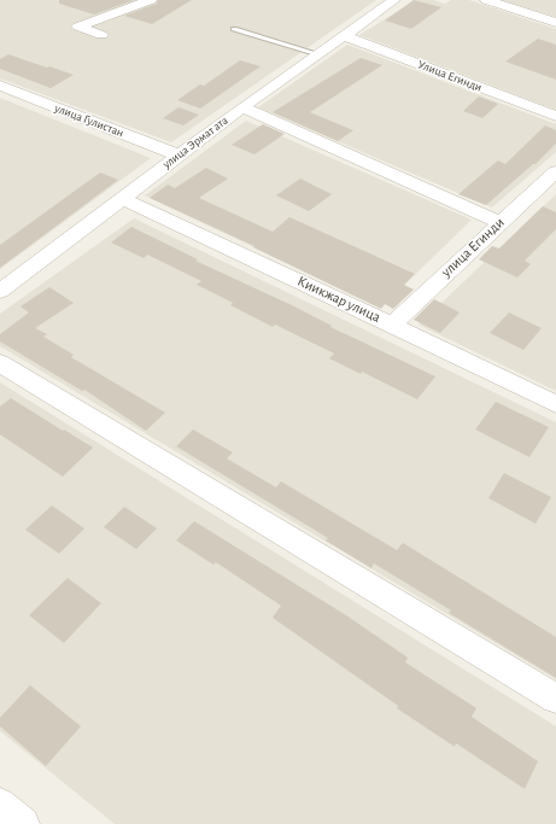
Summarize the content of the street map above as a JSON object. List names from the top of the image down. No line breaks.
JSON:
{"streets":{"street":["Улица Егинди","улица Гулистан","улица Эрмат ата","улица Егинди","Киикжар улица"]},"crossings":[["Улица Егинди","улица Эрмат ата"],["улица Гулистан","улица Эрмат ата"],["улица Эрмат ата","Киикжар улица"],["улица Егинди","Киикжар улица"]]}
